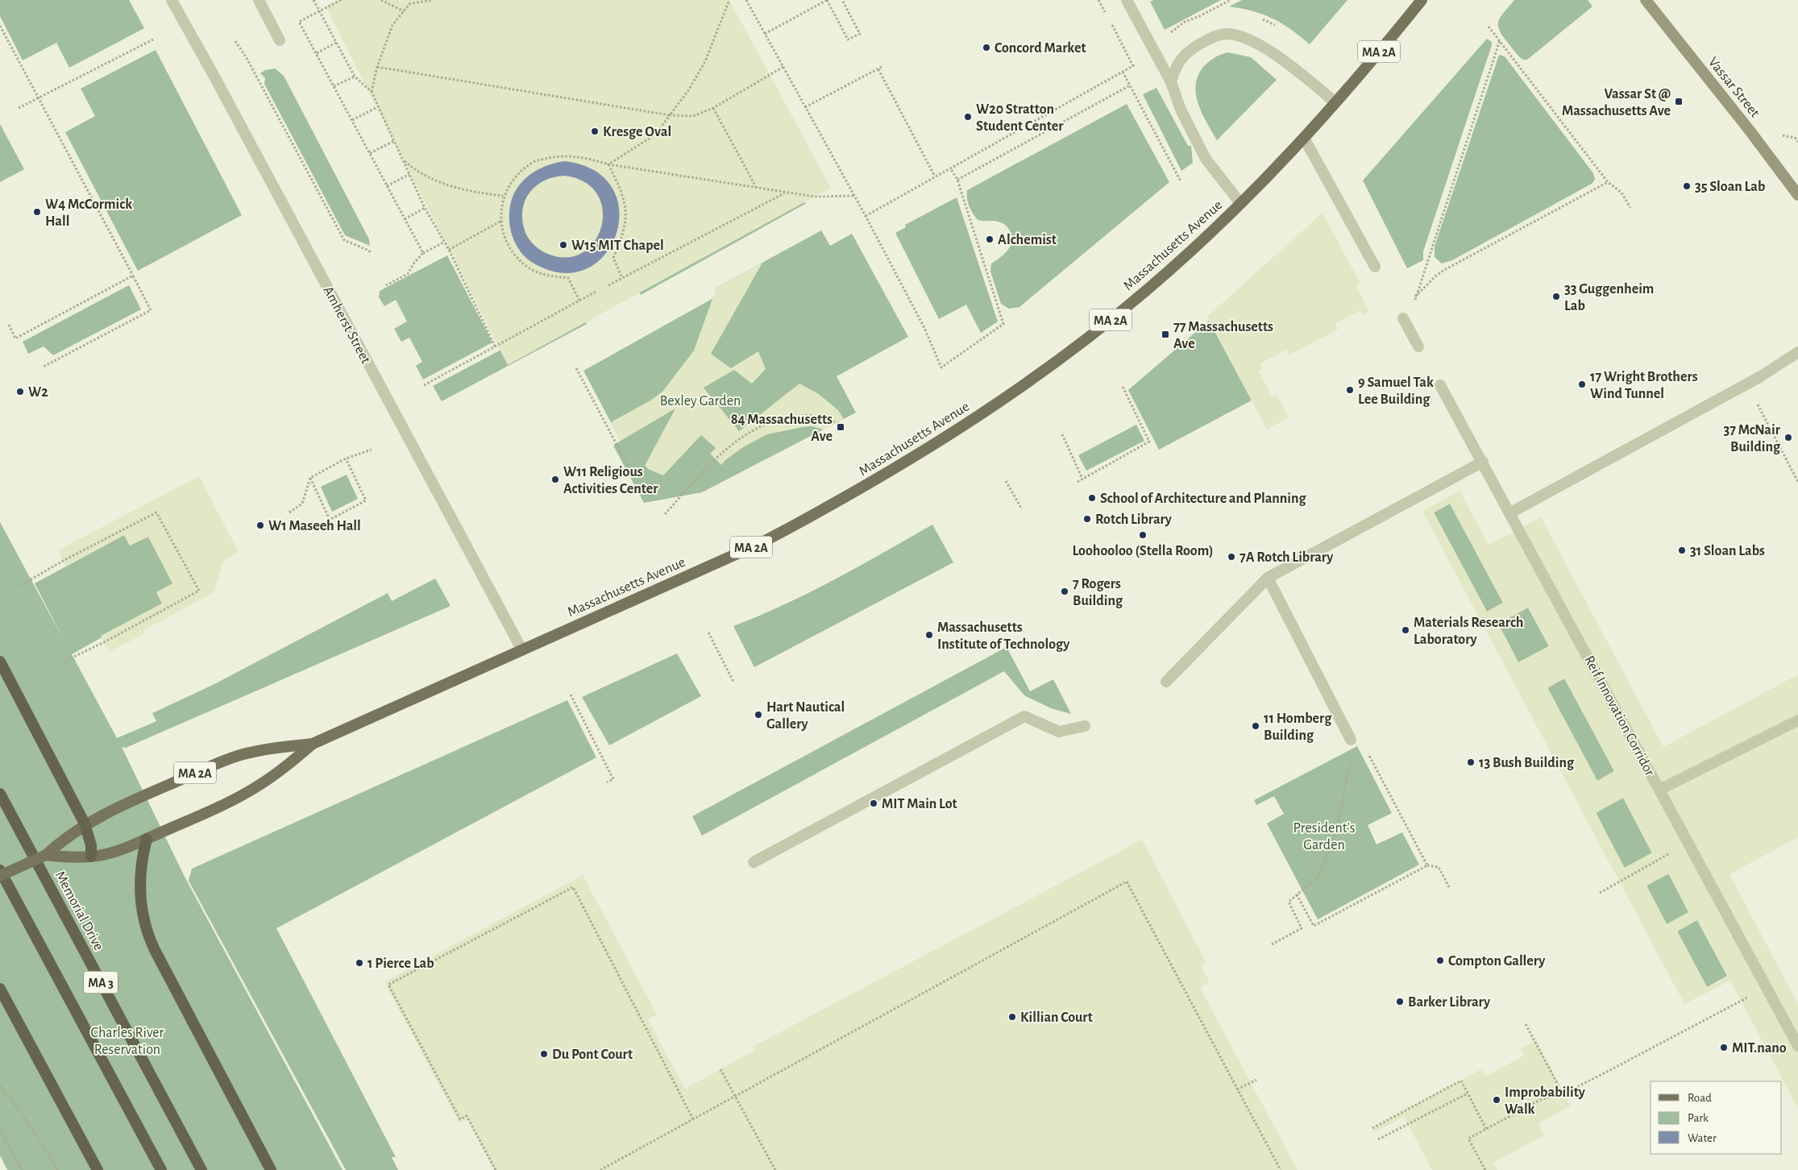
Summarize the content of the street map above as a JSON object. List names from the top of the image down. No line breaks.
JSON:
{"streets":{"highway":["Memorial Drive","MA 3"],"main road":["MA 2A","Vassar Street","Massachusetts Avenue"],"street":["Amherst Street","Reif Innovation Corridor"]},"crossings":[["Massachusetts Avenue","Amherst Street"]],"parks":["Bexley Garden","President's Garden","Charles River Reservation"],"places":{"other":["Concord Market","W20 Stratton Student Center","Kresge Oval","35 Sloan Lab","W4 McCormick Hall","Alchemist","W15 MIT Chapel","33 Guggenheim Lab","17 Wright Brothers Wind Tunnel","9 Samuel Tak Lee Building","W2","37 McNair Building","W11 Religious Activities Center","School of Architecture and Planning","Rotch Library","W1 Maseeh Hall","Loohooloo (Stella Room)","31 Sloan Labs","7A Rotch Library","7 Rogers Building","Materials Research Laboratory","Massachusetts Institute of Technology","Hart Nautical Gallery","11 Homberg Building","13 Bush Building","MIT Main Lot","Compton Gallery","1 Pierce Lab","Barker Library","Killian Court","MIT.nano","Du Pont Court","Improbability Walk"],"transit":["Vassar St @ Massachusetts Ave","77 Massachusetts Ave","84 Massachusetts Ave"]},"legend":["Road","Park","Water"]}
